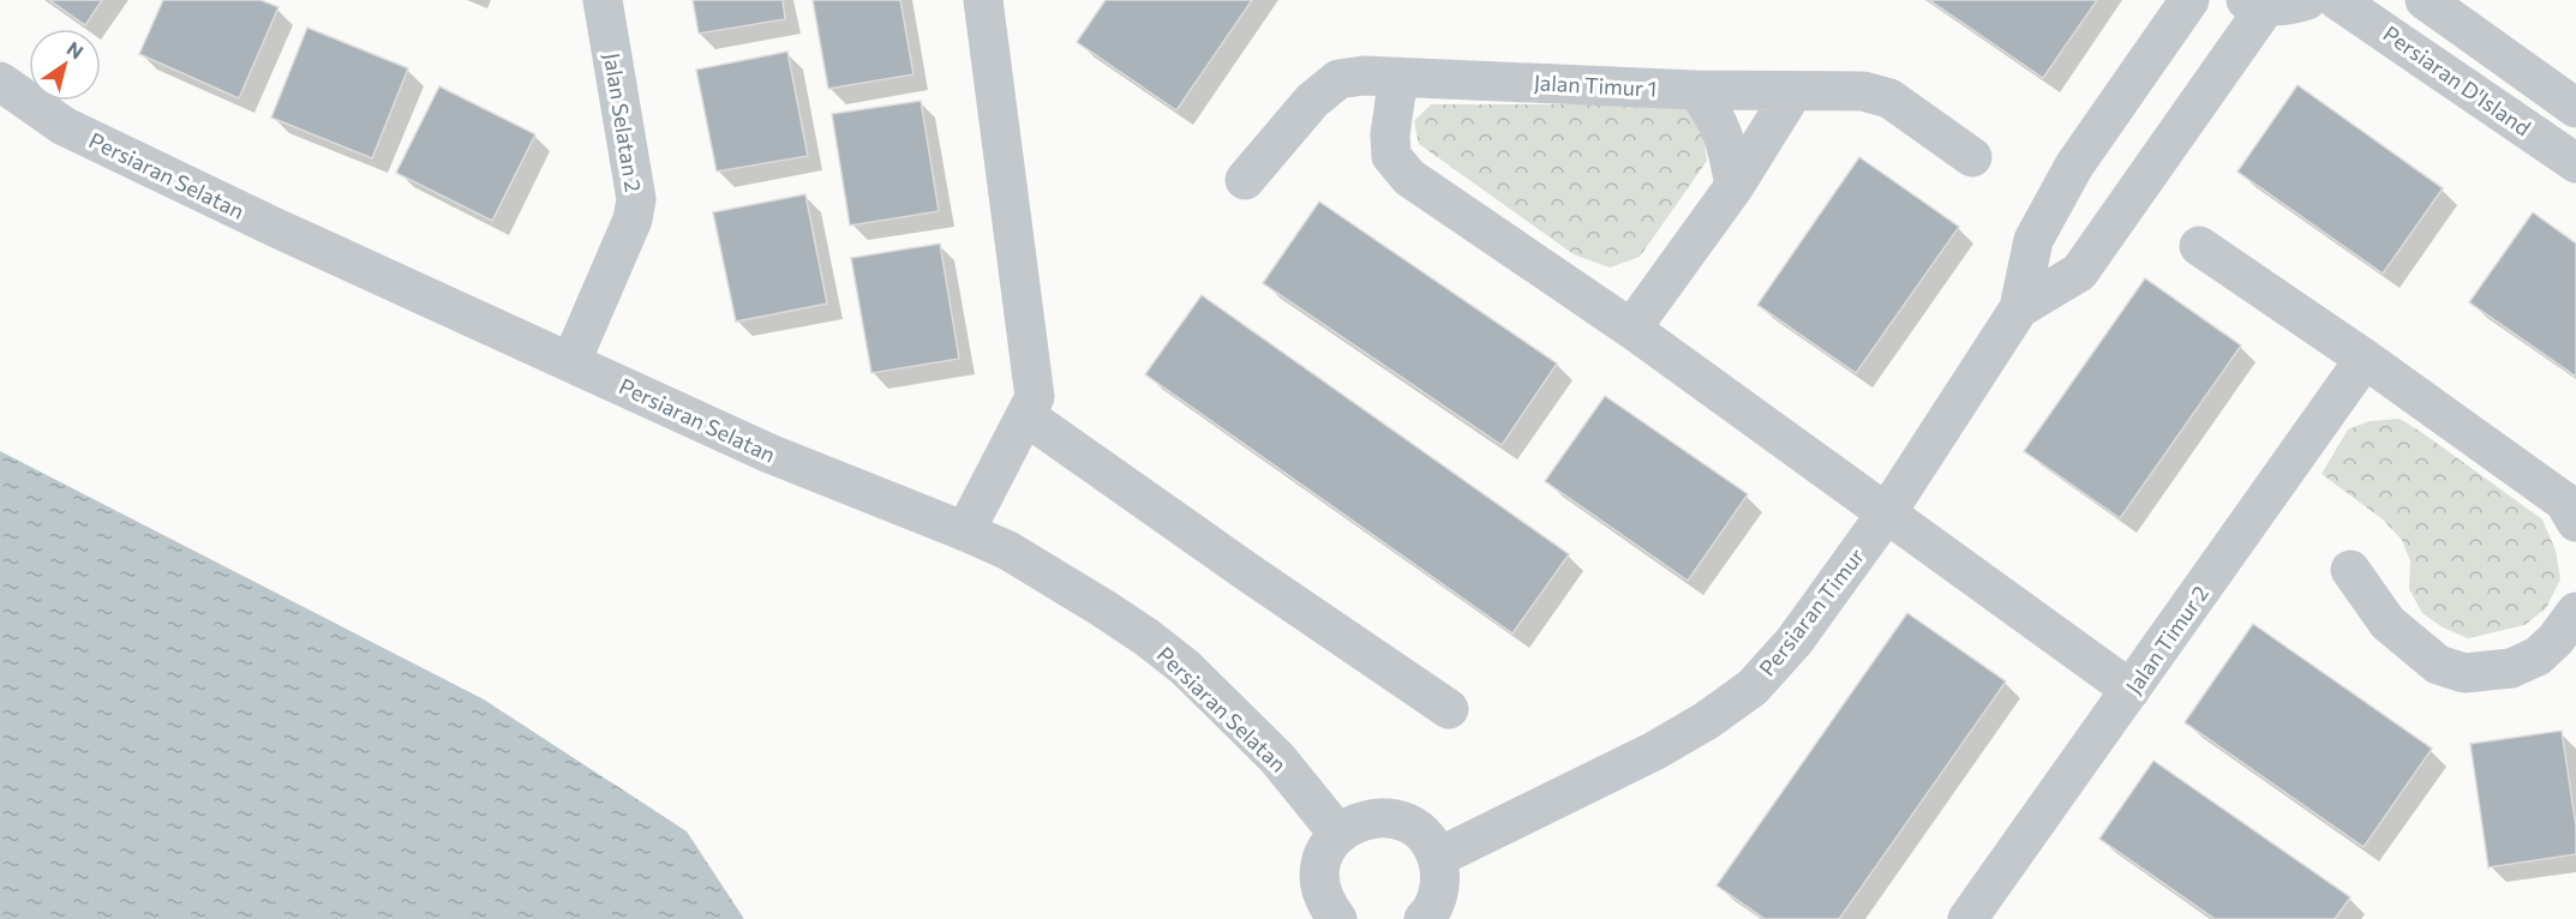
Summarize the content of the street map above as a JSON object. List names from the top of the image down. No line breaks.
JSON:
{"streets":{"street":["Persiaran D'Island","Jalan Timur 1","Jalan Selatan 2","Persiaran Selatan","Persiaran Timur","Jalan Timur 2"]},"crossings":[["Jalan Selatan 2","Persiaran Selatan"]],"north":"top right"}
